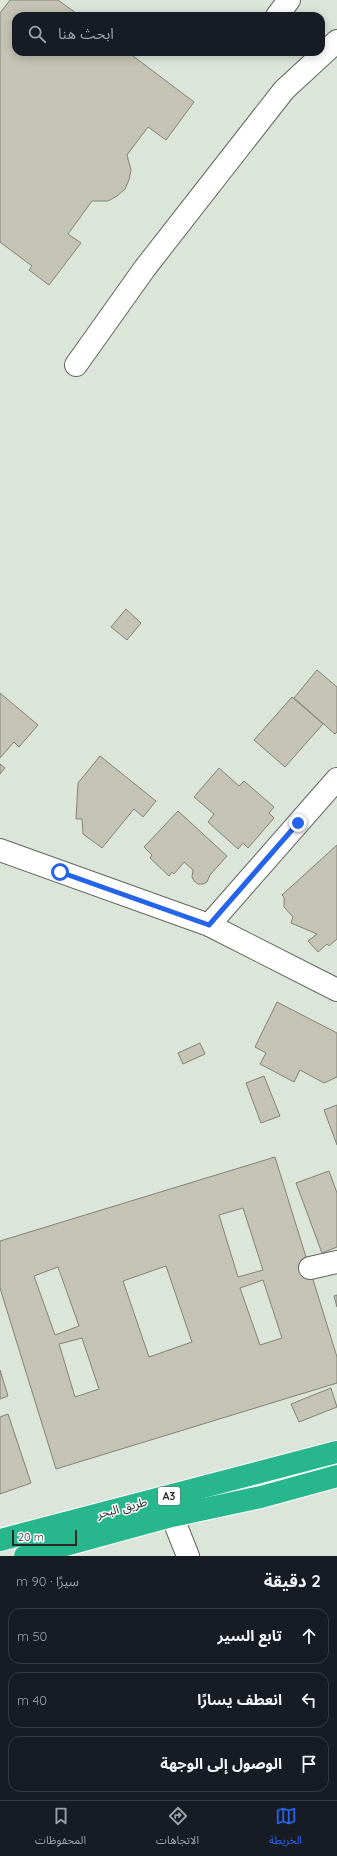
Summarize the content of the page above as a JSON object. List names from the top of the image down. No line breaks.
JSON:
{"streets":{"highway":["A3","طريق البحر"]},"scale_bar":"20 m","page":{"search":"ابحث هنا","scale":"20 m","heading":["2 دقيقة","سيرًا · 90 m"],"list":[["تابع السير","50 m"],["انعطف يسارًا","40 m"],"الوصول إلى الوجهة"],"nav":["الخريطة","الاتجاهات","المحفوظات"]}}
